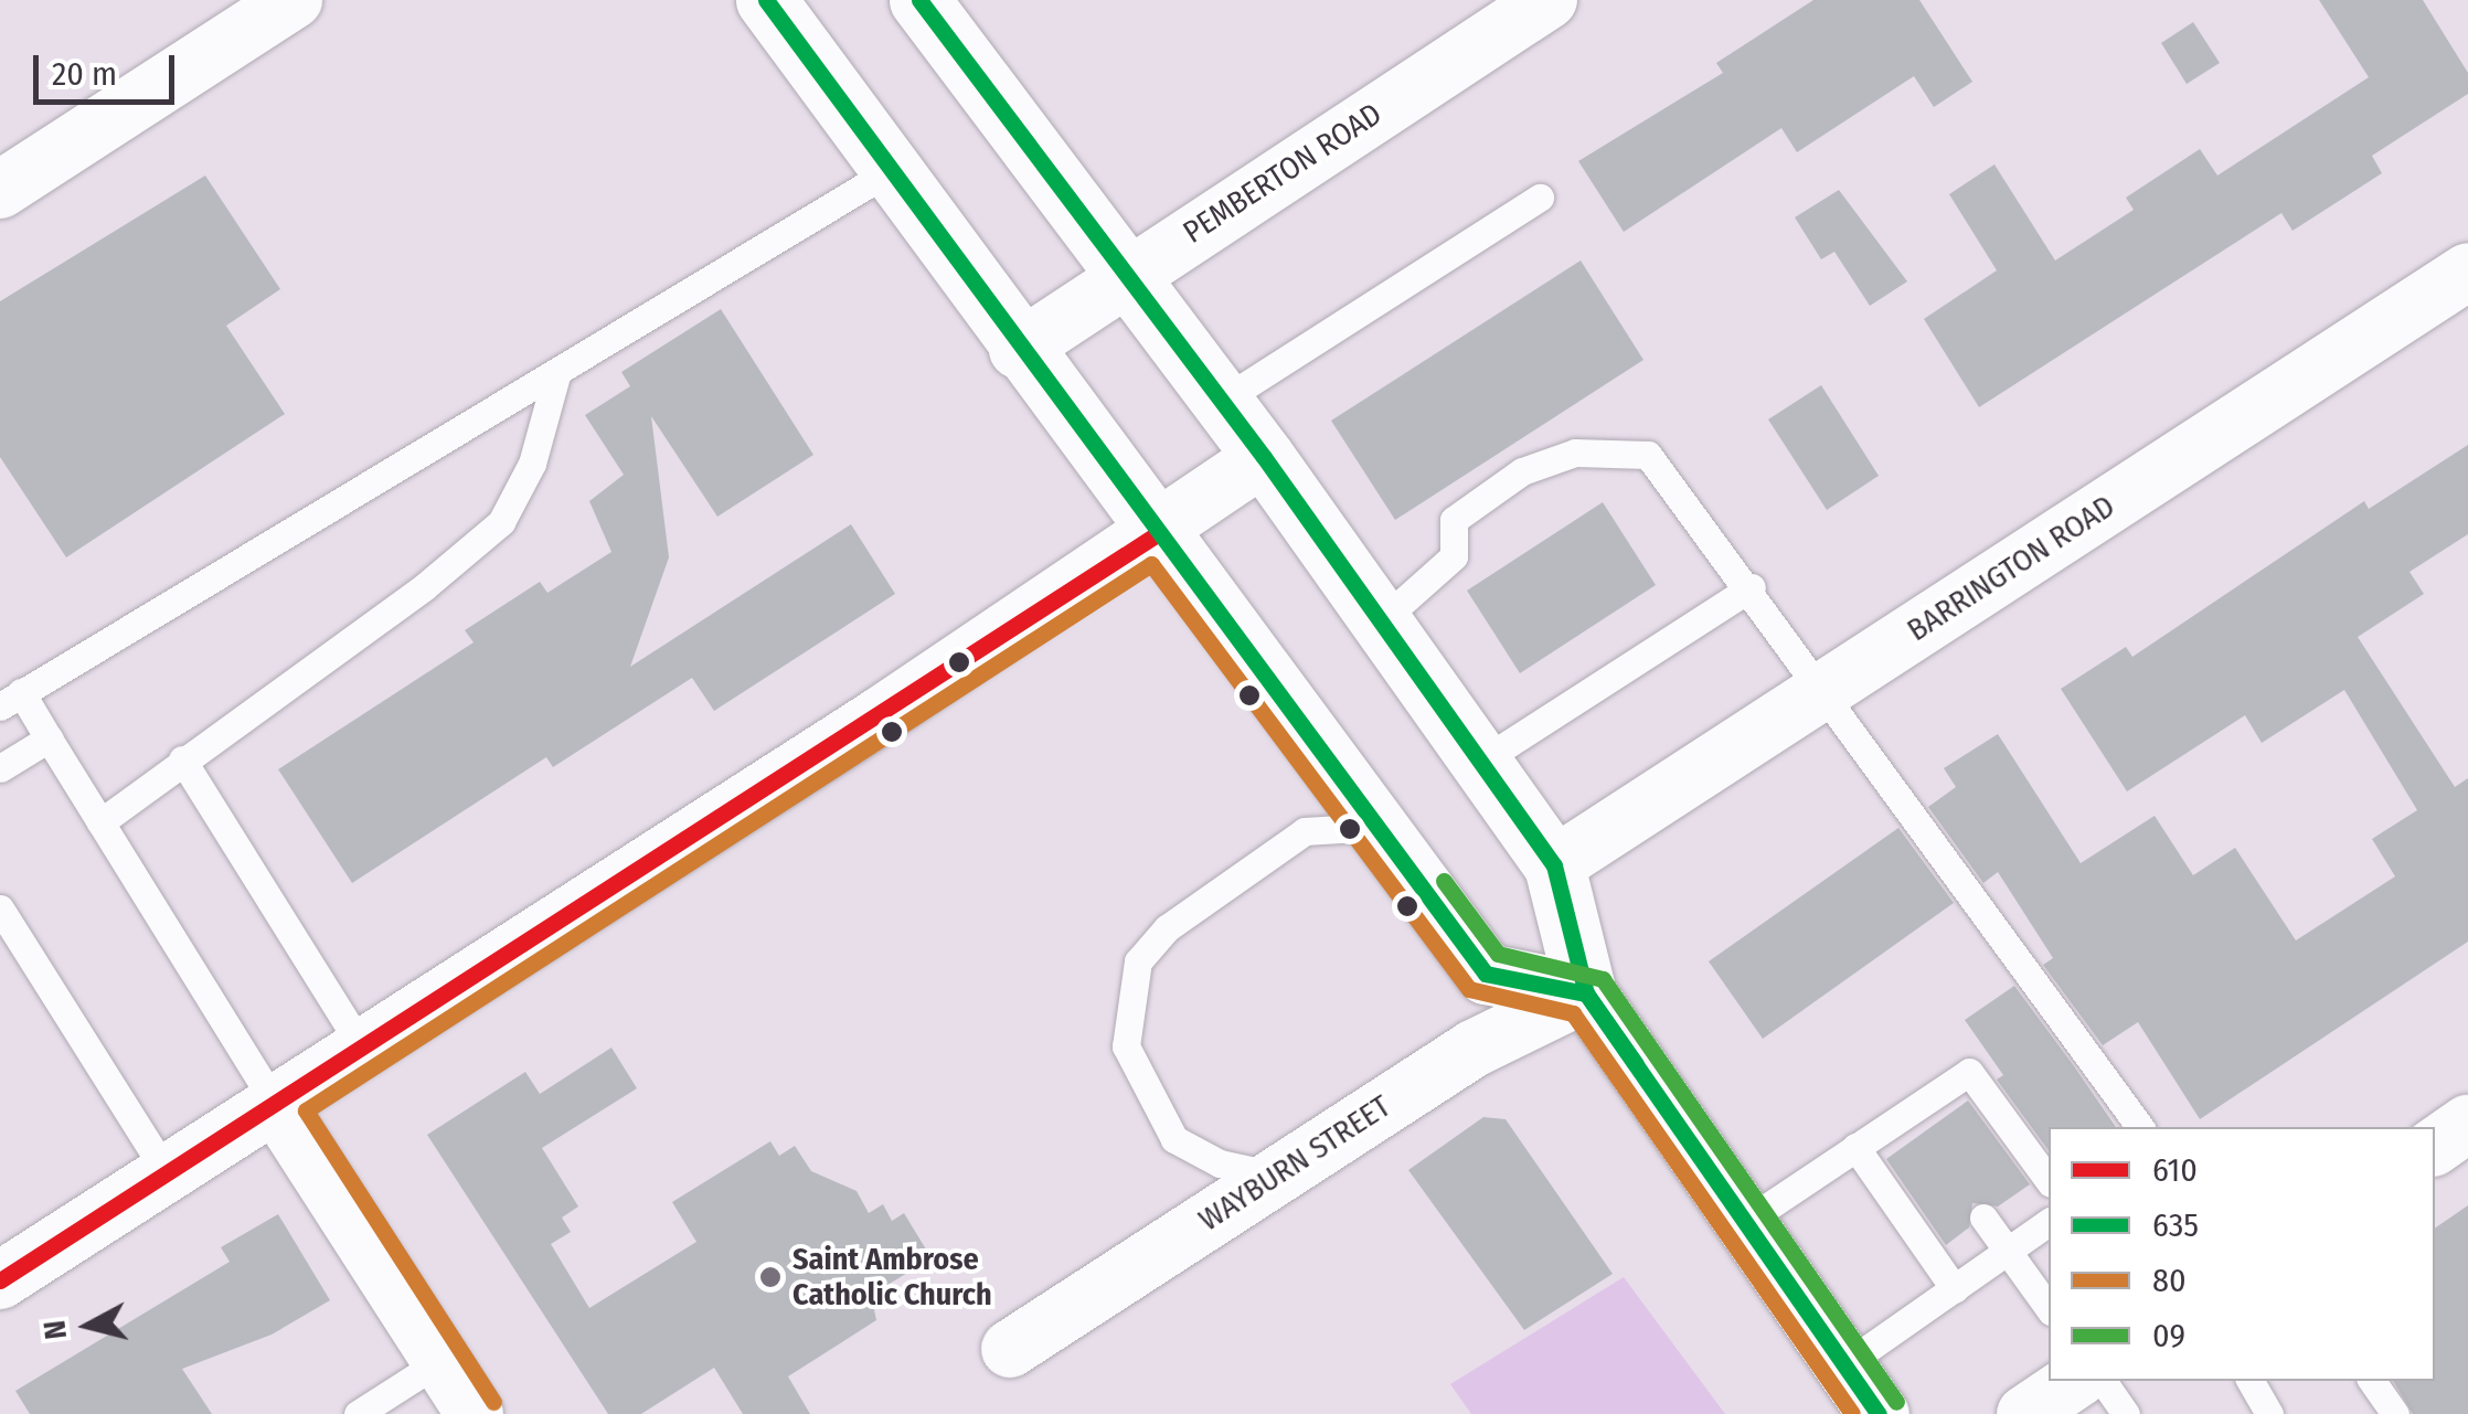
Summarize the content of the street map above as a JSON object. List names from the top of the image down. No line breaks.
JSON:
{"streets":{"street":["PEMBERTON ROAD","BARRINGTON ROAD","WAYBURN STREET"]},"places":["Saint Ambrose Catholic Church"],"lines":["transit line 635","transit line 610","transit line 80","transit line 09"],"legend":["610","635","80","09"],"scale_bar":"20 m","north":"left"}
